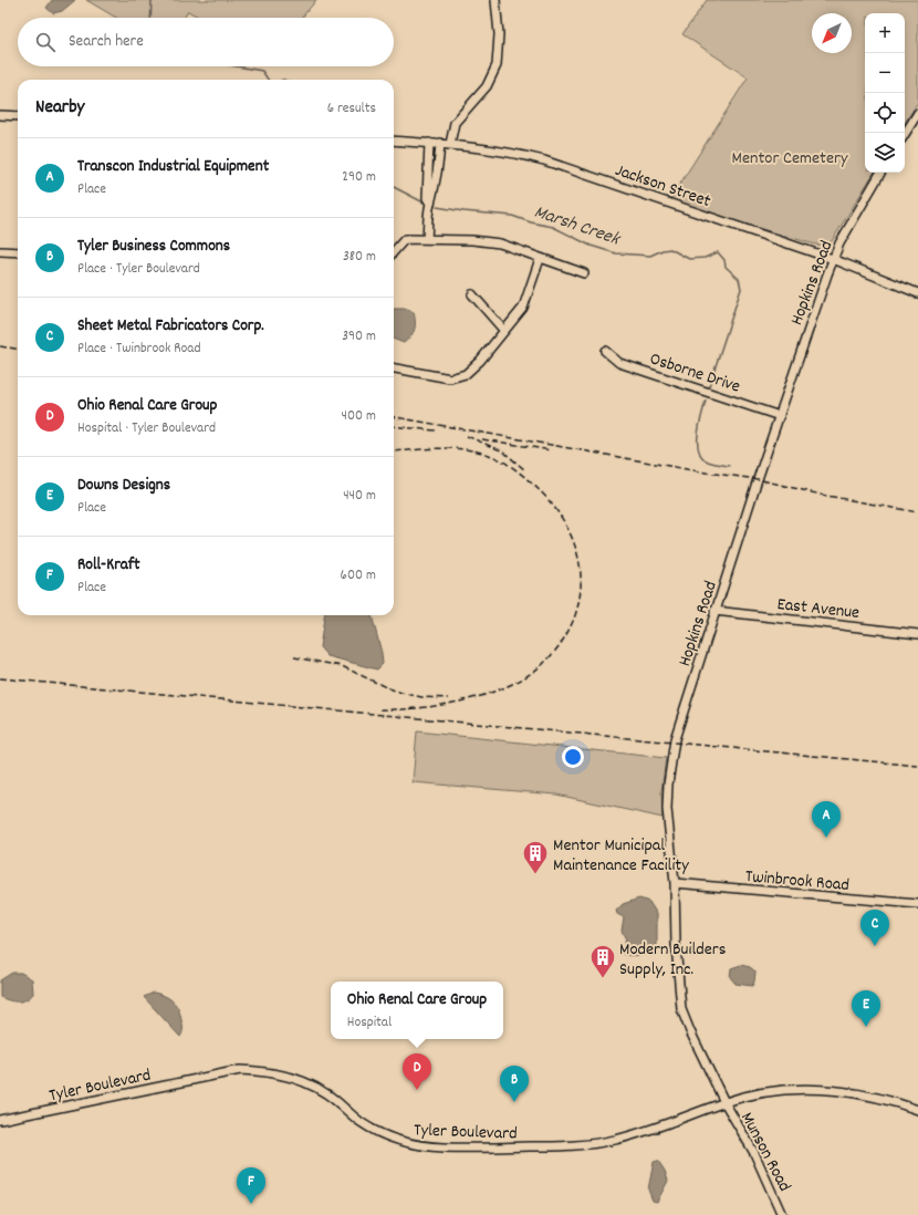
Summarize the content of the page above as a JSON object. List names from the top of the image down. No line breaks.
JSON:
{"streets":{"street":["Jackson Street","Hopkins Road","Osborne Drive","East Avenue","Twinbrook Road","Tyler Boulevard","Munson Road"]},"crossings":[["Jackson Street","Hopkins Road"],["Hopkins Road","Osborne Drive"],["Hopkins Road","East Avenue"],["Hopkins Road","Twinbrook Road"],["Hopkins Road","Tyler Boulevard"],["Hopkins Road","Munson Road"],["Tyler Boulevard","Munson Road"]],"water":["Marsh Creek"],"parks":["Mentor Cemetery"],"places":{"building":["Mentor Municipal Maintenance Facility","Modern Builders Supply, Inc."]},"north":"bottom left","page":{"map_buttons":["+","−"],"search":"Search here","heading":["Nearby","6 results"],"list":[{"mark":"A","name":"Transcon Industrial Equipment","note":"Place","value":"290 m"},{"mark":"B","name":"Tyler Business Commons","note":"Place · Tyler Boulevard","value":"380 m"},{"mark":"C","name":"Sheet Metal Fabricators Corp.","note":"Place · Twinbrook Road","value":"390 m"},{"mark":"D","name":"Ohio Renal Care Group","note":"Hospital · Tyler Boulevard","value":"400 m"},{"mark":"E","name":"Downs Designs","note":"Place","value":"440 m"},{"mark":"F","name":"Roll-Kraft","note":"Place","value":"600 m"}],"pins":["A","C","E","D","B","F"],"popup":["Ohio Renal Care Group","Hospital"]}}
